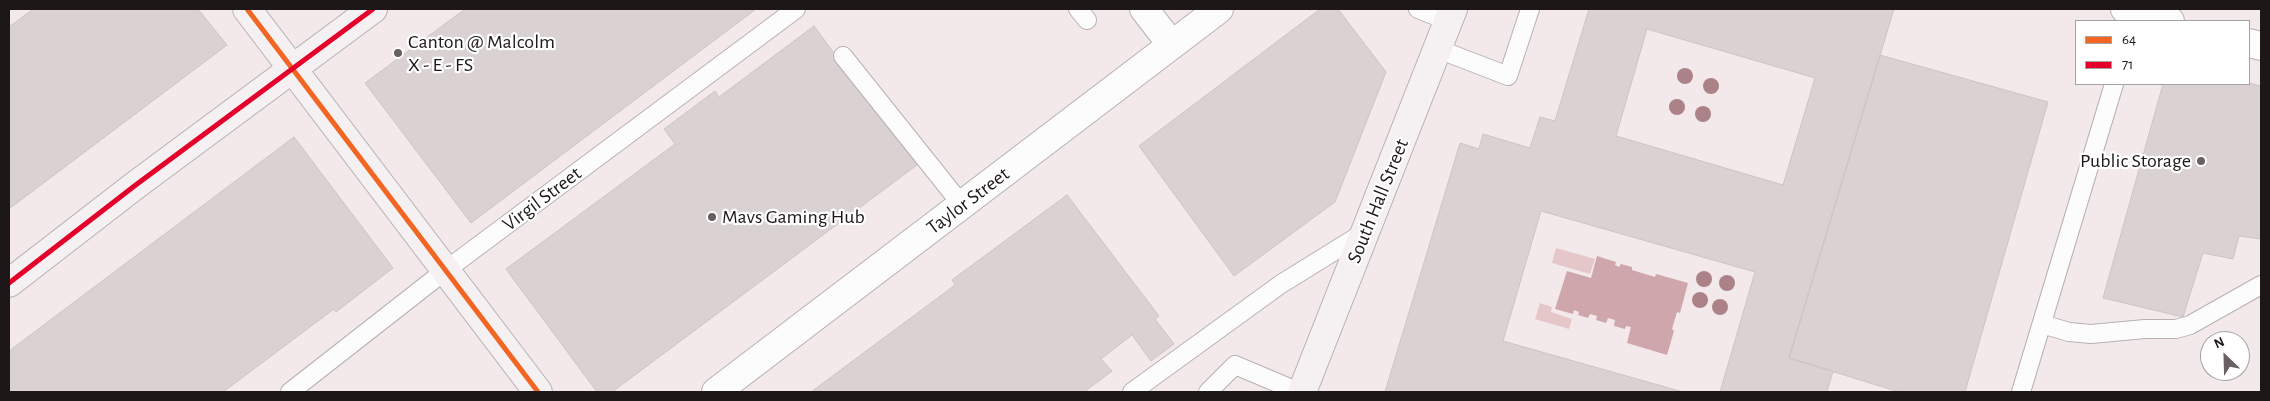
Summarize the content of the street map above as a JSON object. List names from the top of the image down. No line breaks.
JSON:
{"streets":{"street":["Taylor Street","South Hall Street"],"lane":["Virgil Street"]},"places":["Canton @ Malcolm X - E - FS","Public Storage","Mavs Gaming Hub"],"lines":["transit line 64","transit line 71"],"legend":["64","71"],"north":"top left"}
